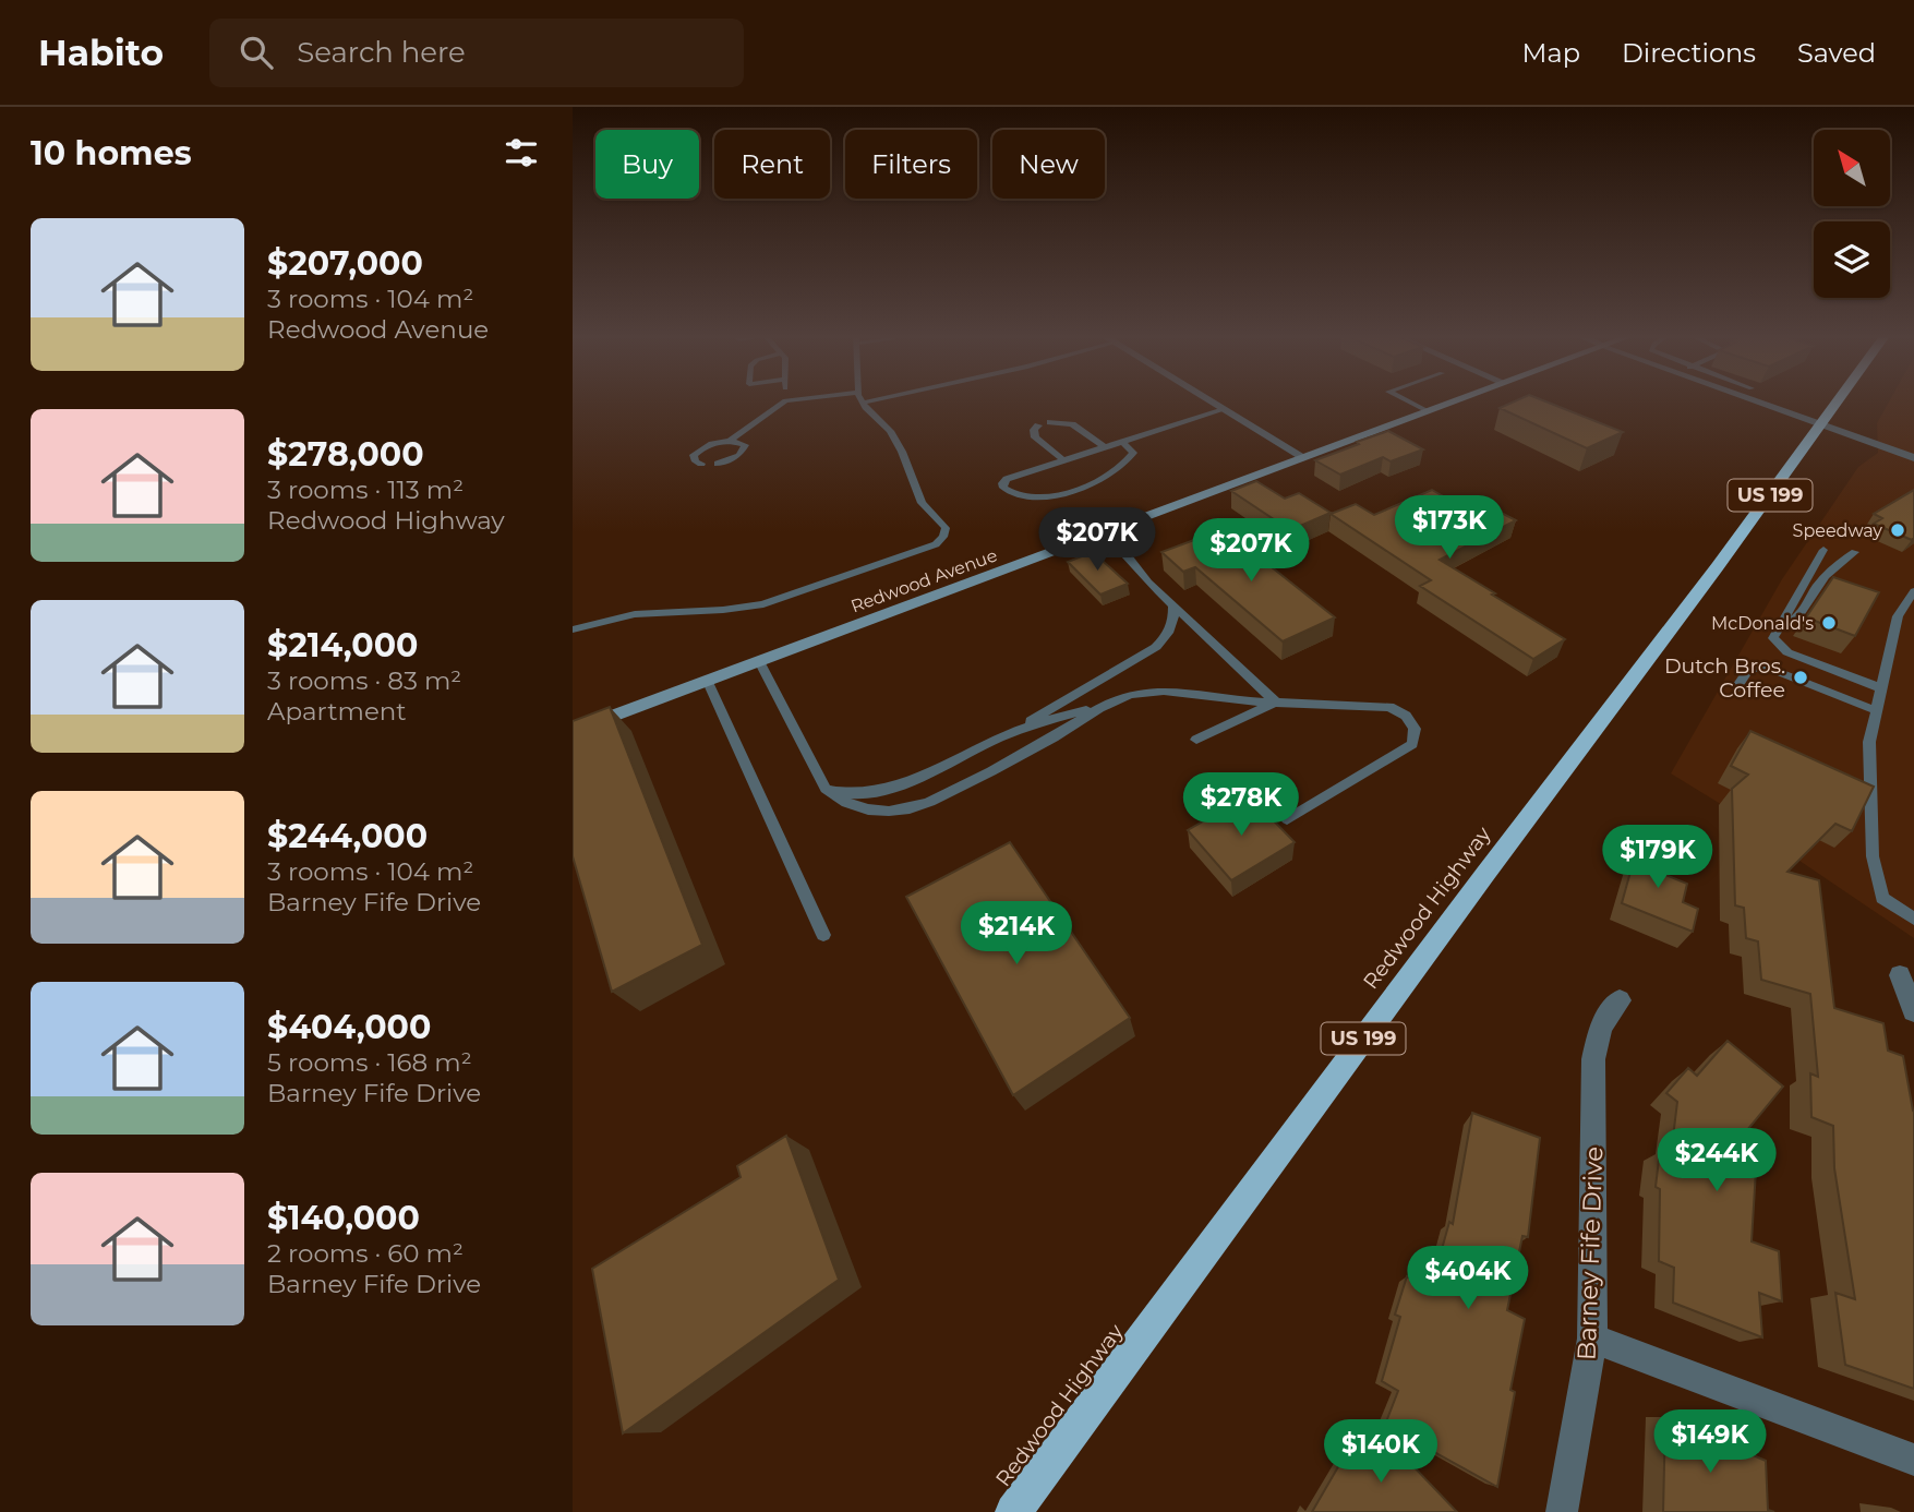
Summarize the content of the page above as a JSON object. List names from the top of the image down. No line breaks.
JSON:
{"streets":{"highway":["US 199","Redwood Highway"],"main road":["Redwood Avenue"],"street":["Barney Fife Drive"]},"places":["Speedway","McDonald's","Dutch Bros. Coffee"],"north":"top left","page":{"header":"Habito","search":"Search here","nav":["Map","Directions","Saved"],"heading":"10 homes","chip":["Buy","Rent","Filters","New"],"list":[{"name":"$207,000","note":"3 rooms · 104 m² · Redwood Avenue"},{"name":"$278,000","note":"3 rooms · 113 m² · Redwood Highway"},{"name":"$214,000","note":"3 rooms · 83 m² · Apartment"},{"name":"$244,000","note":"3 rooms · 104 m² · Barney Fife Drive"},{"name":"$404,000","note":"5 rooms · 168 m² · Barney Fife Drive"},{"name":"$140,000","note":"2 rooms · 60 m² · Barney Fife Drive"}],"price":["$173K","$207K","$207K","$278K","$179K","$214K","$244K","$404K","$149K","$140K"]}}
